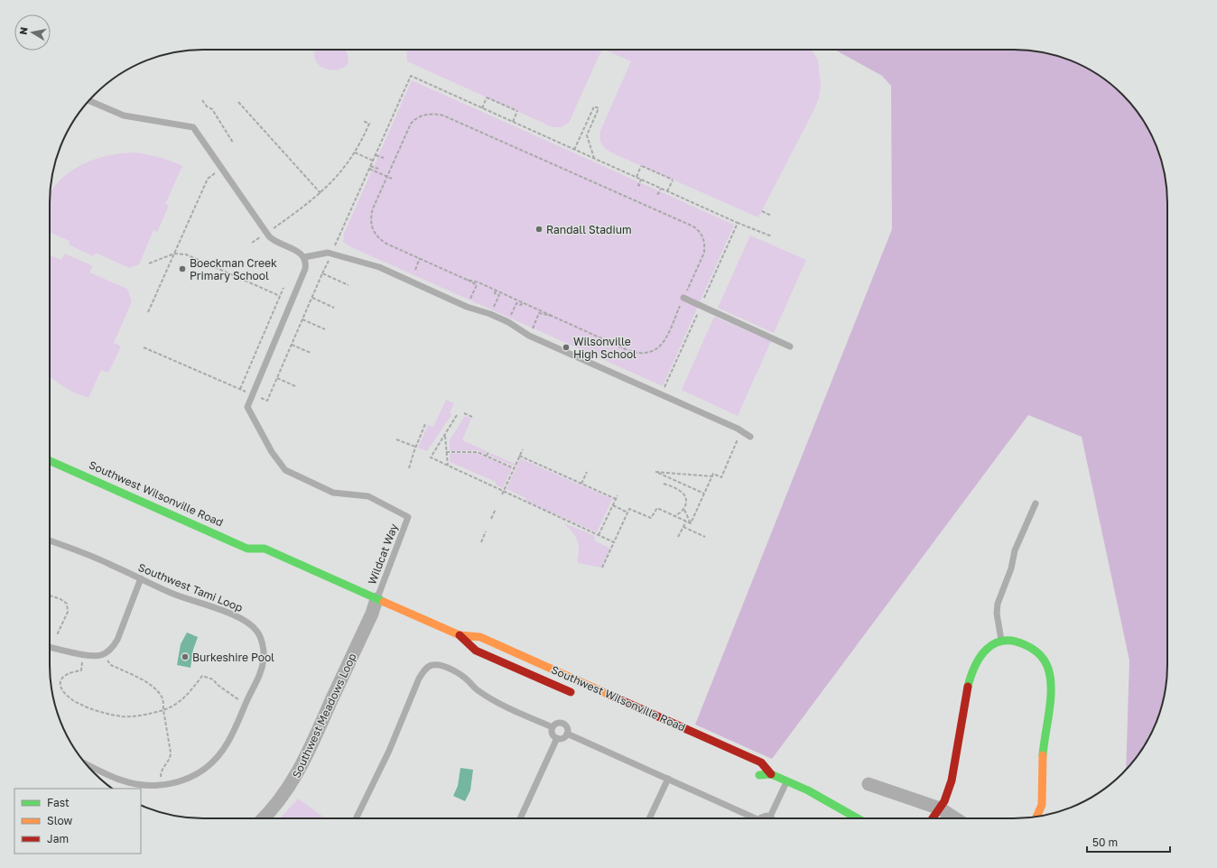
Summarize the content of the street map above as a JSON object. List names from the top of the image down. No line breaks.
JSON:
{"streets":{"main road":["Southwest Wilsonville Road"],"street":["Southwest Meadows Loop"],"lane":["Wildcat Way","Southwest Tami Loop"]},"crossings":[["Southwest Wilsonville Road","Wildcat Way"],["Southwest Wilsonville Road","Southwest Meadows Loop"],["Wildcat Way","Southwest Meadows Loop"]],"places":["Randall Stadium","Boeckman Creek Primary School","Wilsonville High School","Burkeshire Pool"],"legend":["Fast","Slow","Jam"],"scale_bar":"50 m","north":"left"}
